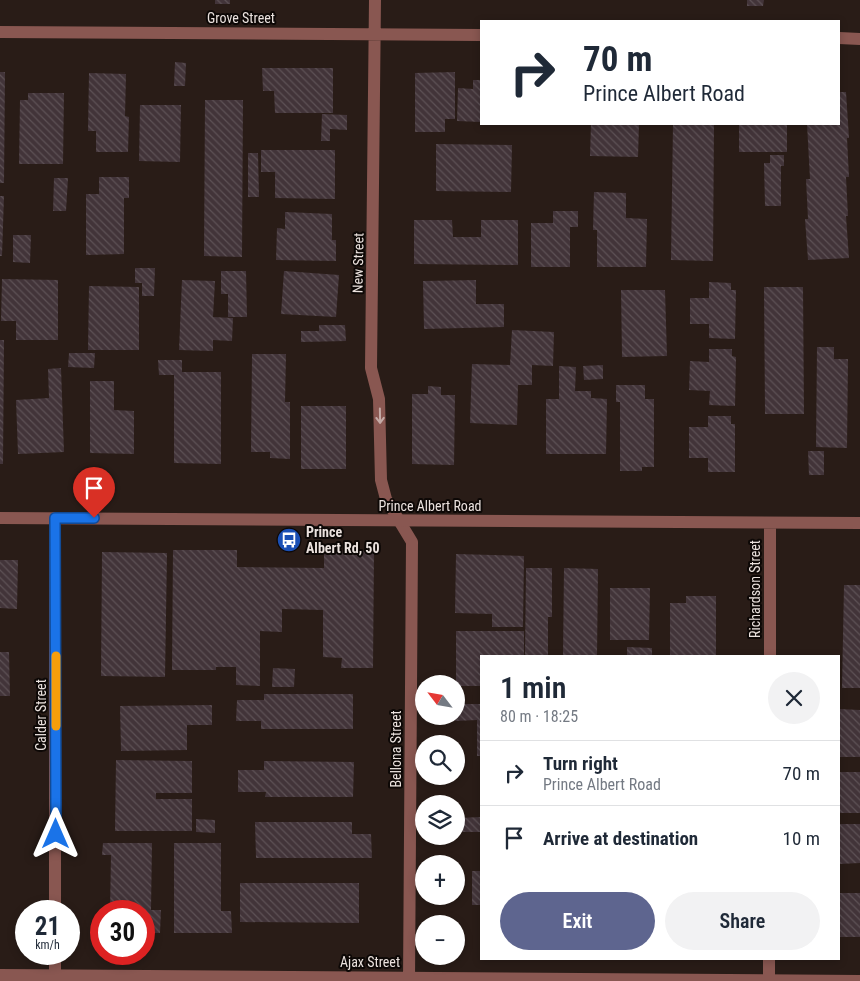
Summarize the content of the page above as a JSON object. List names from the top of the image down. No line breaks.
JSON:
{"streets":{"street":["Grove Street","New Street","Prince Albert Road","Richardson Street","Calder Street","Bellona Street","Ajax Street"]},"crossings":[["Grove Street","New Street"],["New Street","Prince Albert Road"],["New Street","Bellona Street"],["Prince Albert Road","Richardson Street"],["Prince Albert Road","Calder Street"],["Prince Albert Road","Bellona Street"],["Bellona Street","Ajax Street"]],"one_way":["New Street"],"places":{"bus stop":["Prince Albert Rd, 50"]},"north":"top left","page":{"turn":["70 m","Prince Albert Road"],"heading":["1 min","80 m · 18:25"],"map_buttons":["+","−"],"list":[{"name":"Turn right","note":"Prince Albert Road","value":"70 m"},{"name":"Arrive at destination","value":"10 m"}],"buttons":["Exit","Share"],"speed":"21 km/h","limit":"30"}}
